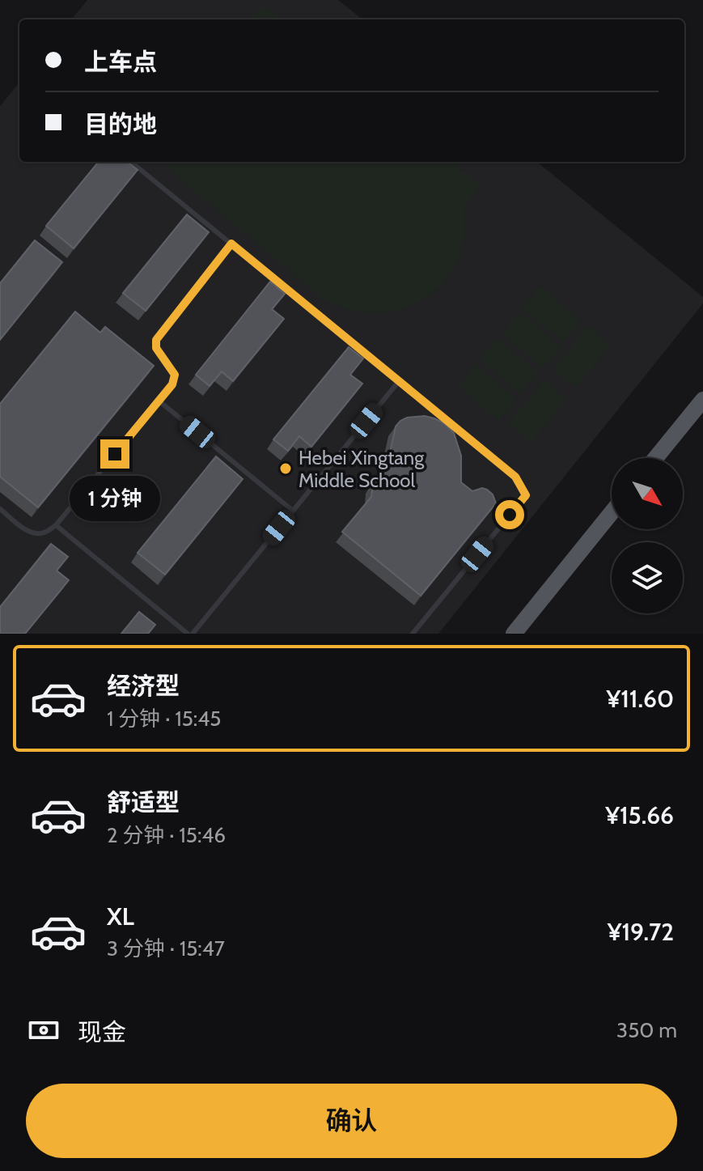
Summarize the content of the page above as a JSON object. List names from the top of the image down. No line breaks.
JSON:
{"places":["Hebei Xingtang Middle School"],"north":"bottom right","page":{"banner":["上车点","目的地"],"bubble":"1 分钟","list":[{"name":"经济型","note":"1 分钟 · 15:45","value":"¥11.60"},{"name":"舒适型","note":"2 分钟 · 15:46","value":"¥15.66"},{"name":"XL","note":"3 分钟 · 15:47","value":"¥19.72"}],"pay":["现金","350 m"],"buttons":"确认"}}
